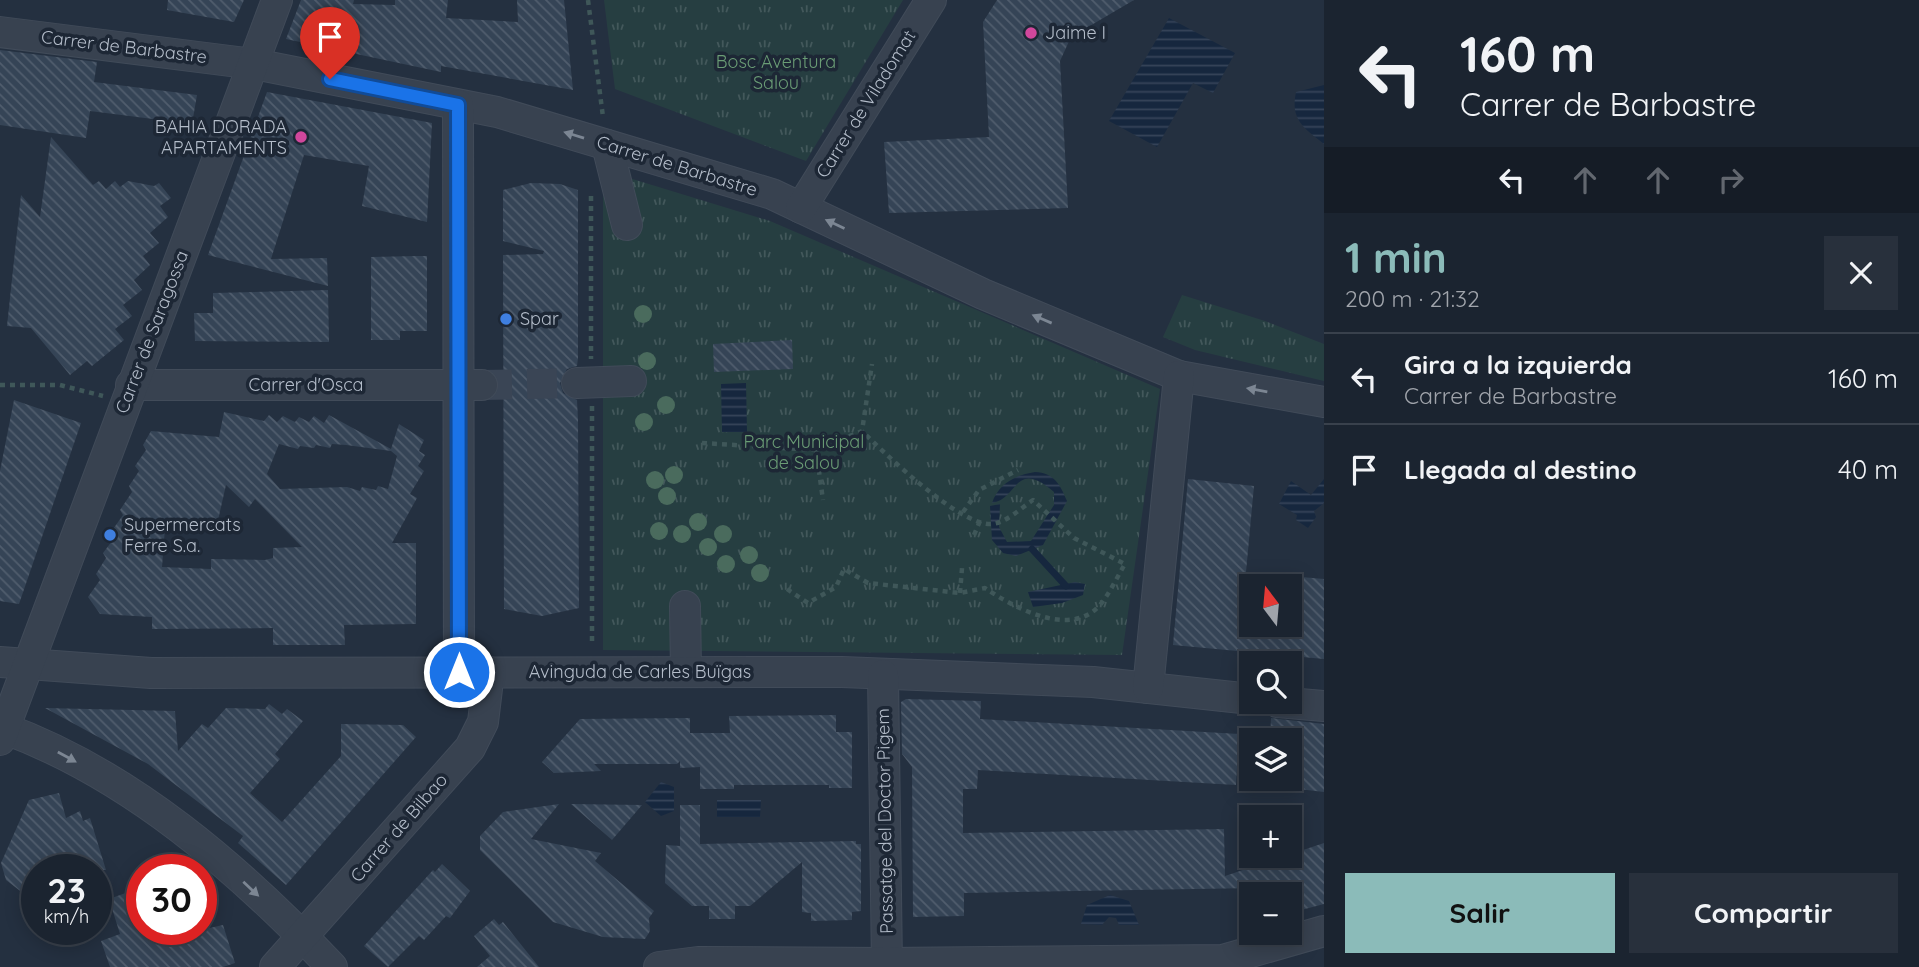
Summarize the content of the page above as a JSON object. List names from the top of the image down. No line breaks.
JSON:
{"streets":{"street":["Carrer de Barbastre","Carrer de Viladomat","Carrer de Saragossa","Carrer d'Osca","Avinguda de Carles Buïgas","Passatge del Doctor Pigem","Carrer de Bilbao"]},"crossings":[["Carrer de Barbastre","Carrer de Viladomat"],["Carrer de Barbastre","Carrer de Saragossa"],["Carrer de Barbastre","Carrer de Bilbao"],["Carrer de Saragossa","Carrer d'Osca"],["Carrer de Saragossa","Avinguda de Carles Buïgas"],["Carrer d'Osca","Carrer de Bilbao"],["Avinguda de Carles Buïgas","Passatge del Doctor Pigem"],["Avinguda de Carles Buïgas","Carrer de Bilbao"]],"one_way":["Carrer de Barbastre"],"parks":["Bosc Aventura Salou","Parc Municipal de Salou"],"places":["Jaime I","BAHIA DORADA APARTAMENTS","Spar","Supermercats Ferre S.a."],"north":"top","page":{"turn":["160 m","Carrer de Barbastre"],"heading":["1 min","200 m · 21:32"],"list":[{"name":"Gira a la izquierda","note":"Carrer de Barbastre","value":"160 m"},{"name":"Llegada al destino","value":"40 m"}],"map_buttons":["+","−"],"speed":"23 km/h","limit":"30","buttons":["Salir","Compartir"]}}
